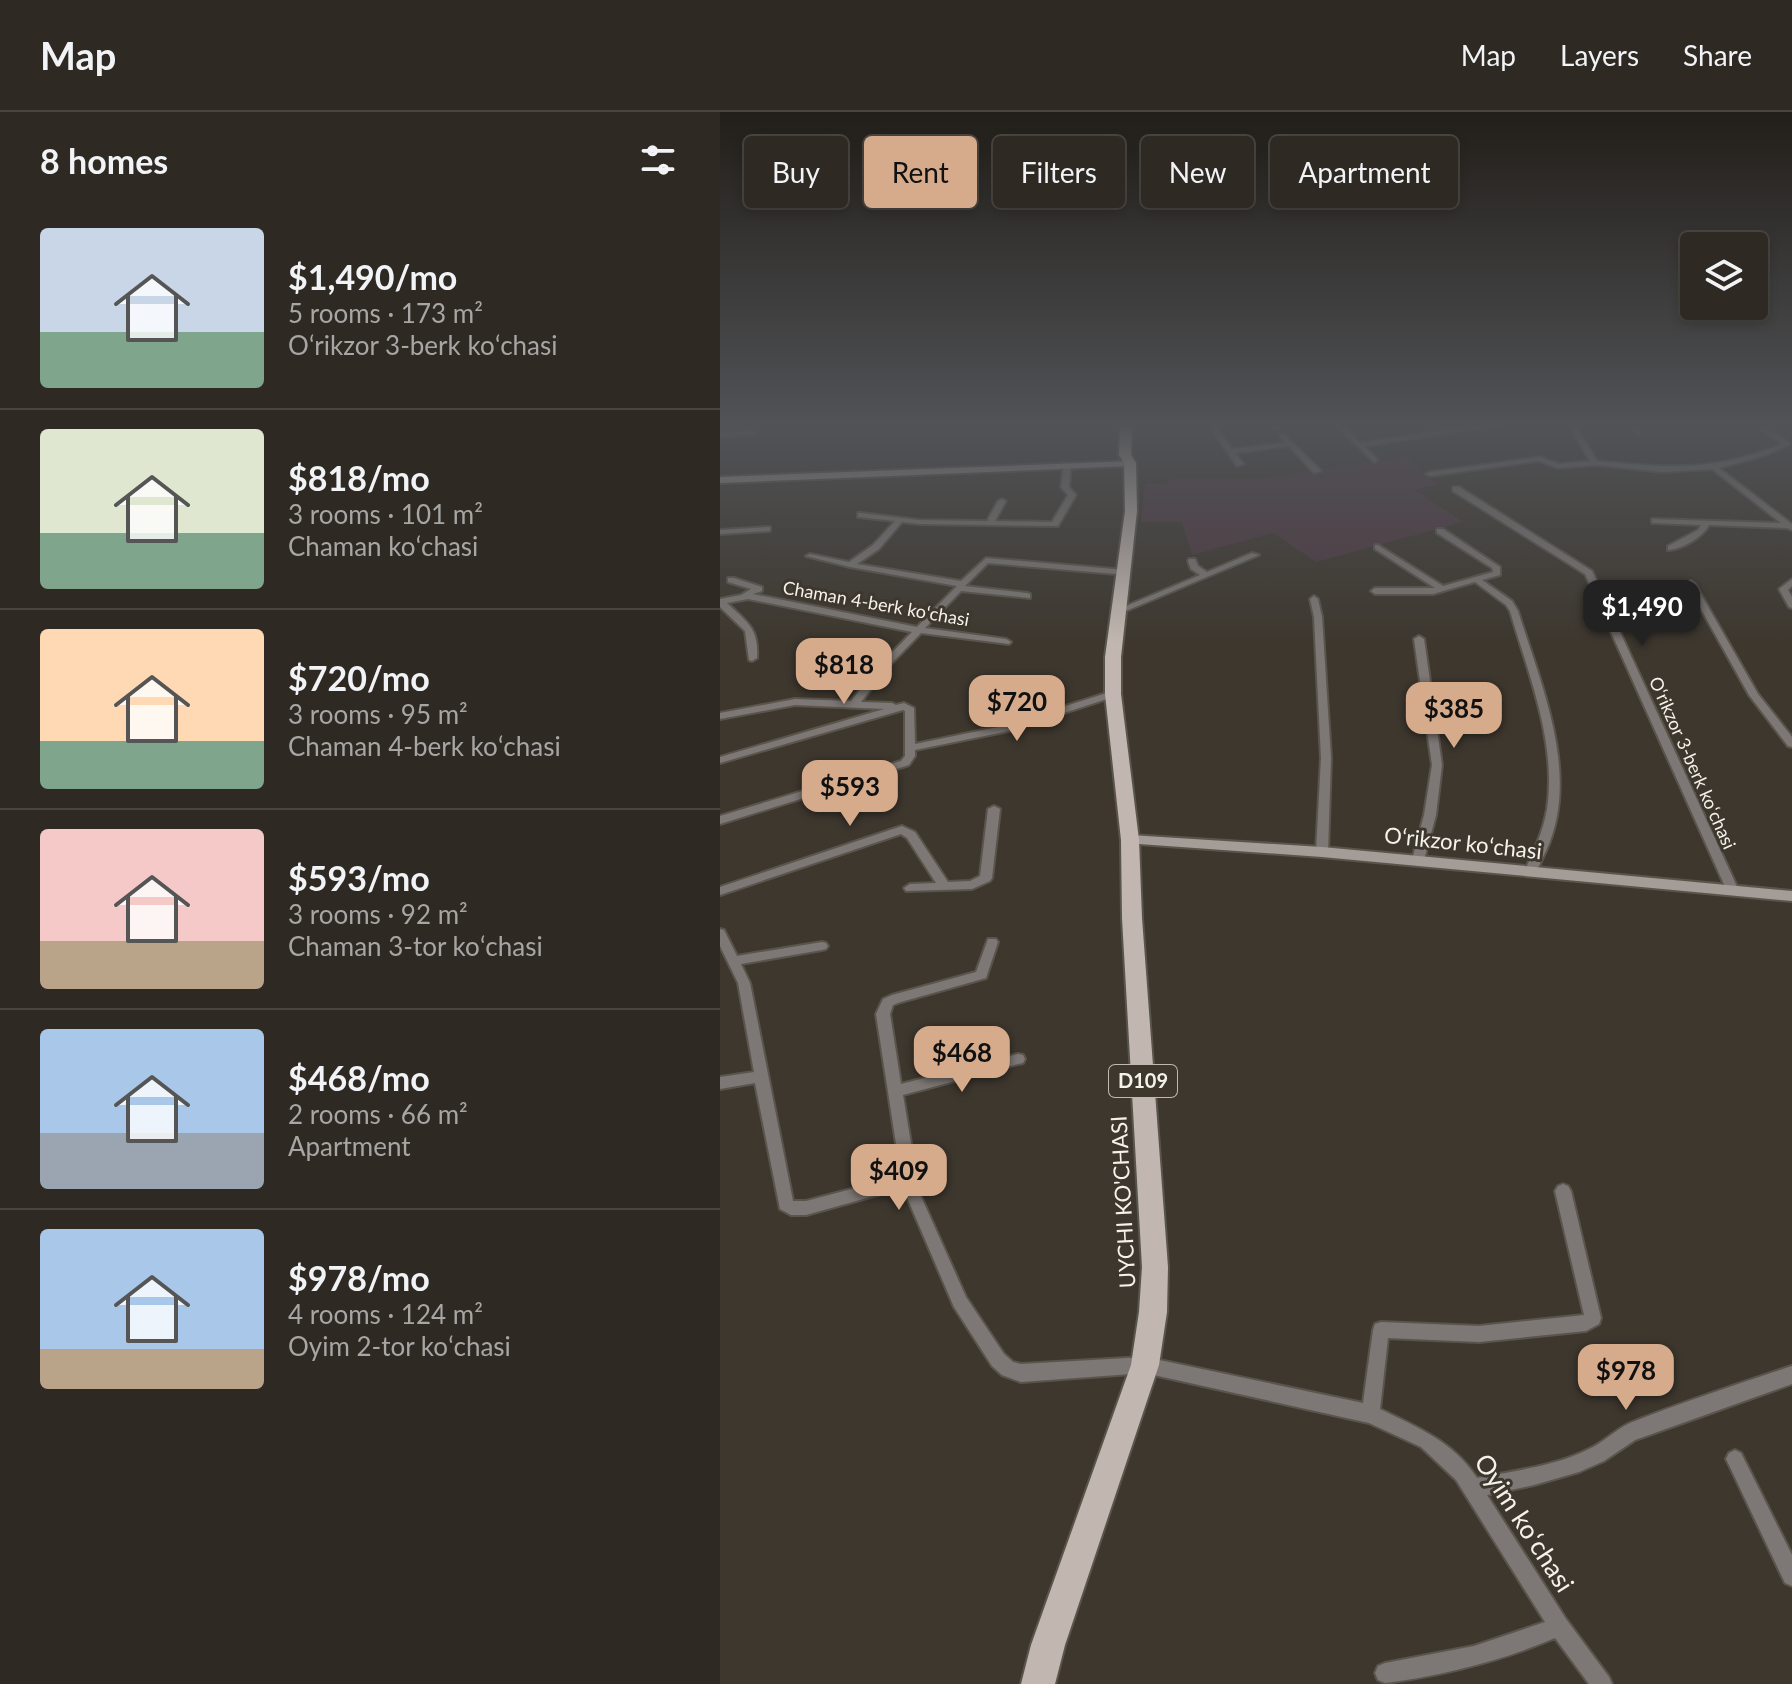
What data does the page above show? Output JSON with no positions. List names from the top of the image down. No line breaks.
{"streets":{"main road":["Oʻrikzor koʻchasi","D109","UYCHI KO'CHASI"],"street":["Chaman 4-berk koʻchasi","Oʻrikzor 3-berk koʻchasi","Oyim koʻchasi"]},"crossings":[["Oʻrikzor 3-berk koʻchasi","Oʻrikzor koʻchasi"],["Oʻrikzor koʻchasi","UYCHI KO'CHASI"],["UYCHI KO'CHASI","Oyim koʻchasi"]],"page":{"header":"Map","nav":["Map","Layers","Share"],"heading":"8 homes","chip":["Buy","Rent","Filters","New","Apartment"],"list":[{"name":"$1,490/mo","note":"5 rooms · 173 m² · Oʻrikzor 3-berk koʻchasi"},{"name":"$818/mo","note":"3 rooms · 101 m² · Chaman koʻchasi"},{"name":"$720/mo","note":"3 rooms · 95 m² · Chaman 4-berk koʻchasi"},{"name":"$593/mo","note":"3 rooms · 92 m² · Chaman 3-tor koʻchasi"},{"name":"$468/mo","note":"2 rooms · 66 m² · Apartment"},{"name":"$978/mo","note":"4 rooms · 124 m² · Oyim 2-tor koʻchasi"}],"price":["$1,490","$818","$720","$385","$593","$468","$409","$978"]}}
